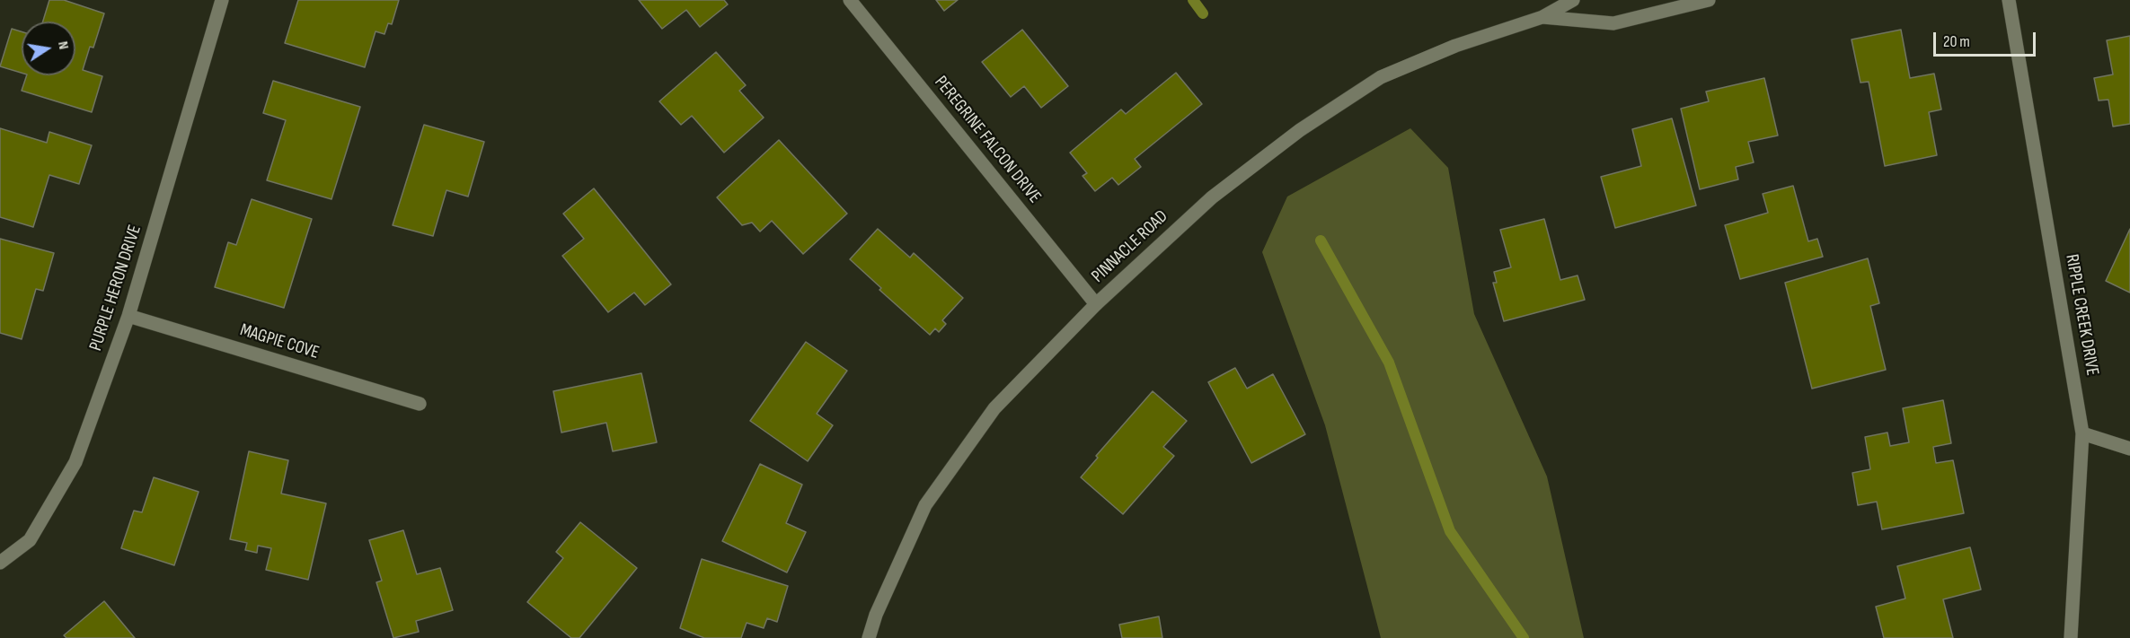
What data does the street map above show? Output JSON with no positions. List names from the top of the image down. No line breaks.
{"streets":{"street":["PEREGRINE FALCON DRIVE","PINNACLE ROAD","PURPLE HERON DRIVE","RIPPLE CREEK DRIVE","MAGPIE COVE"]},"crossings":[["PEREGRINE FALCON DRIVE","PINNACLE ROAD"],["PURPLE HERON DRIVE","MAGPIE COVE"]],"scale_bar":"20 m","north":"right"}
